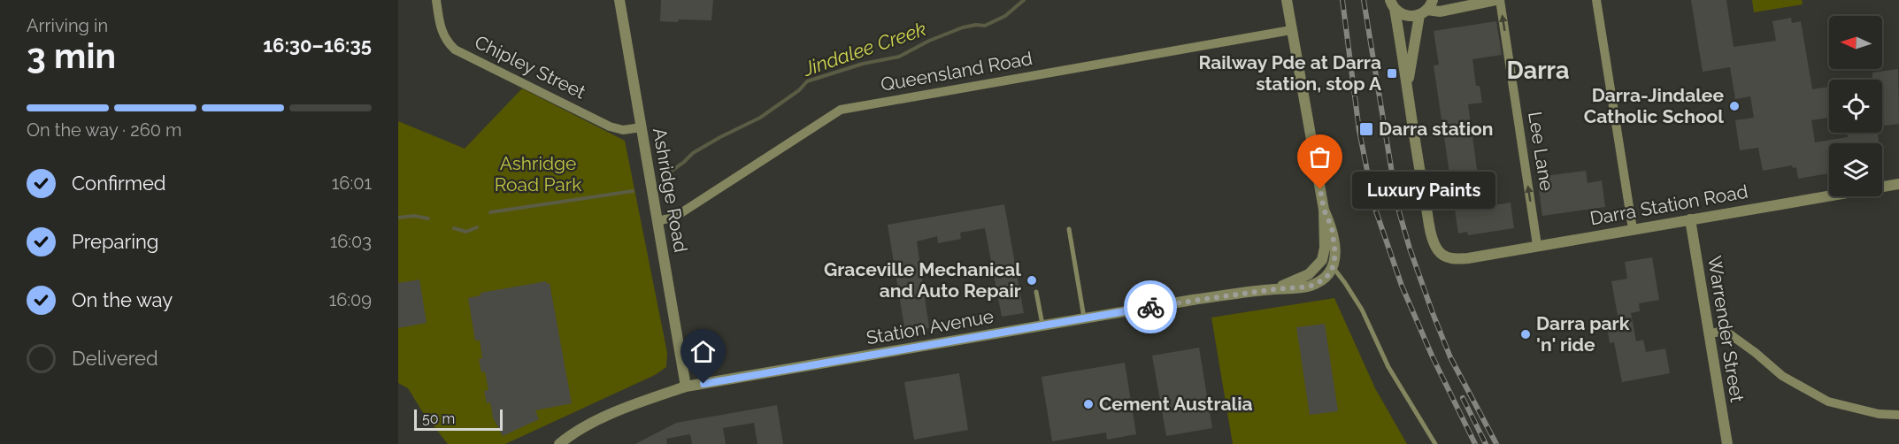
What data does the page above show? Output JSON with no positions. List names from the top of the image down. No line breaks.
{"streets":{"street":["Chipley Street","Queensland Road","Lee Lane","Ashridge Road","Darra Station Road","Station Avenue","Warrender Street"]},"crossings":[["Chipley Street","Ashridge Road"],["Queensland Road","Ashridge Road"],["Lee Lane","Darra Station Road"],["Ashridge Road","Station Avenue"],["Darra Station Road","Warrender Street"]],"one_way":["Lee Lane"],"districts":["Darra"],"water":["Jindalee Creek"],"parks":["Ashridge Road Park"],"places":{"transit":["Railway Pde at Darra station, stop A","Darra station"],"other":["Darra-Jindalee Catholic School","Luxury Paints","Graceville Mechanical and Auto Repair","Darra park 'n' ride","Cement Australia"]},"scale_bar":"50 m","north":"left","page":{"heading":["3 min","Arriving in","16:30–16:35"],"bar":"On the way · 260 m","list":[["Confirmed","16:01"],["Preparing","16:03"],["On the way","16:09"],"Delivered"],"bubble":"Luxury Paints","scale":"50 m"}}
